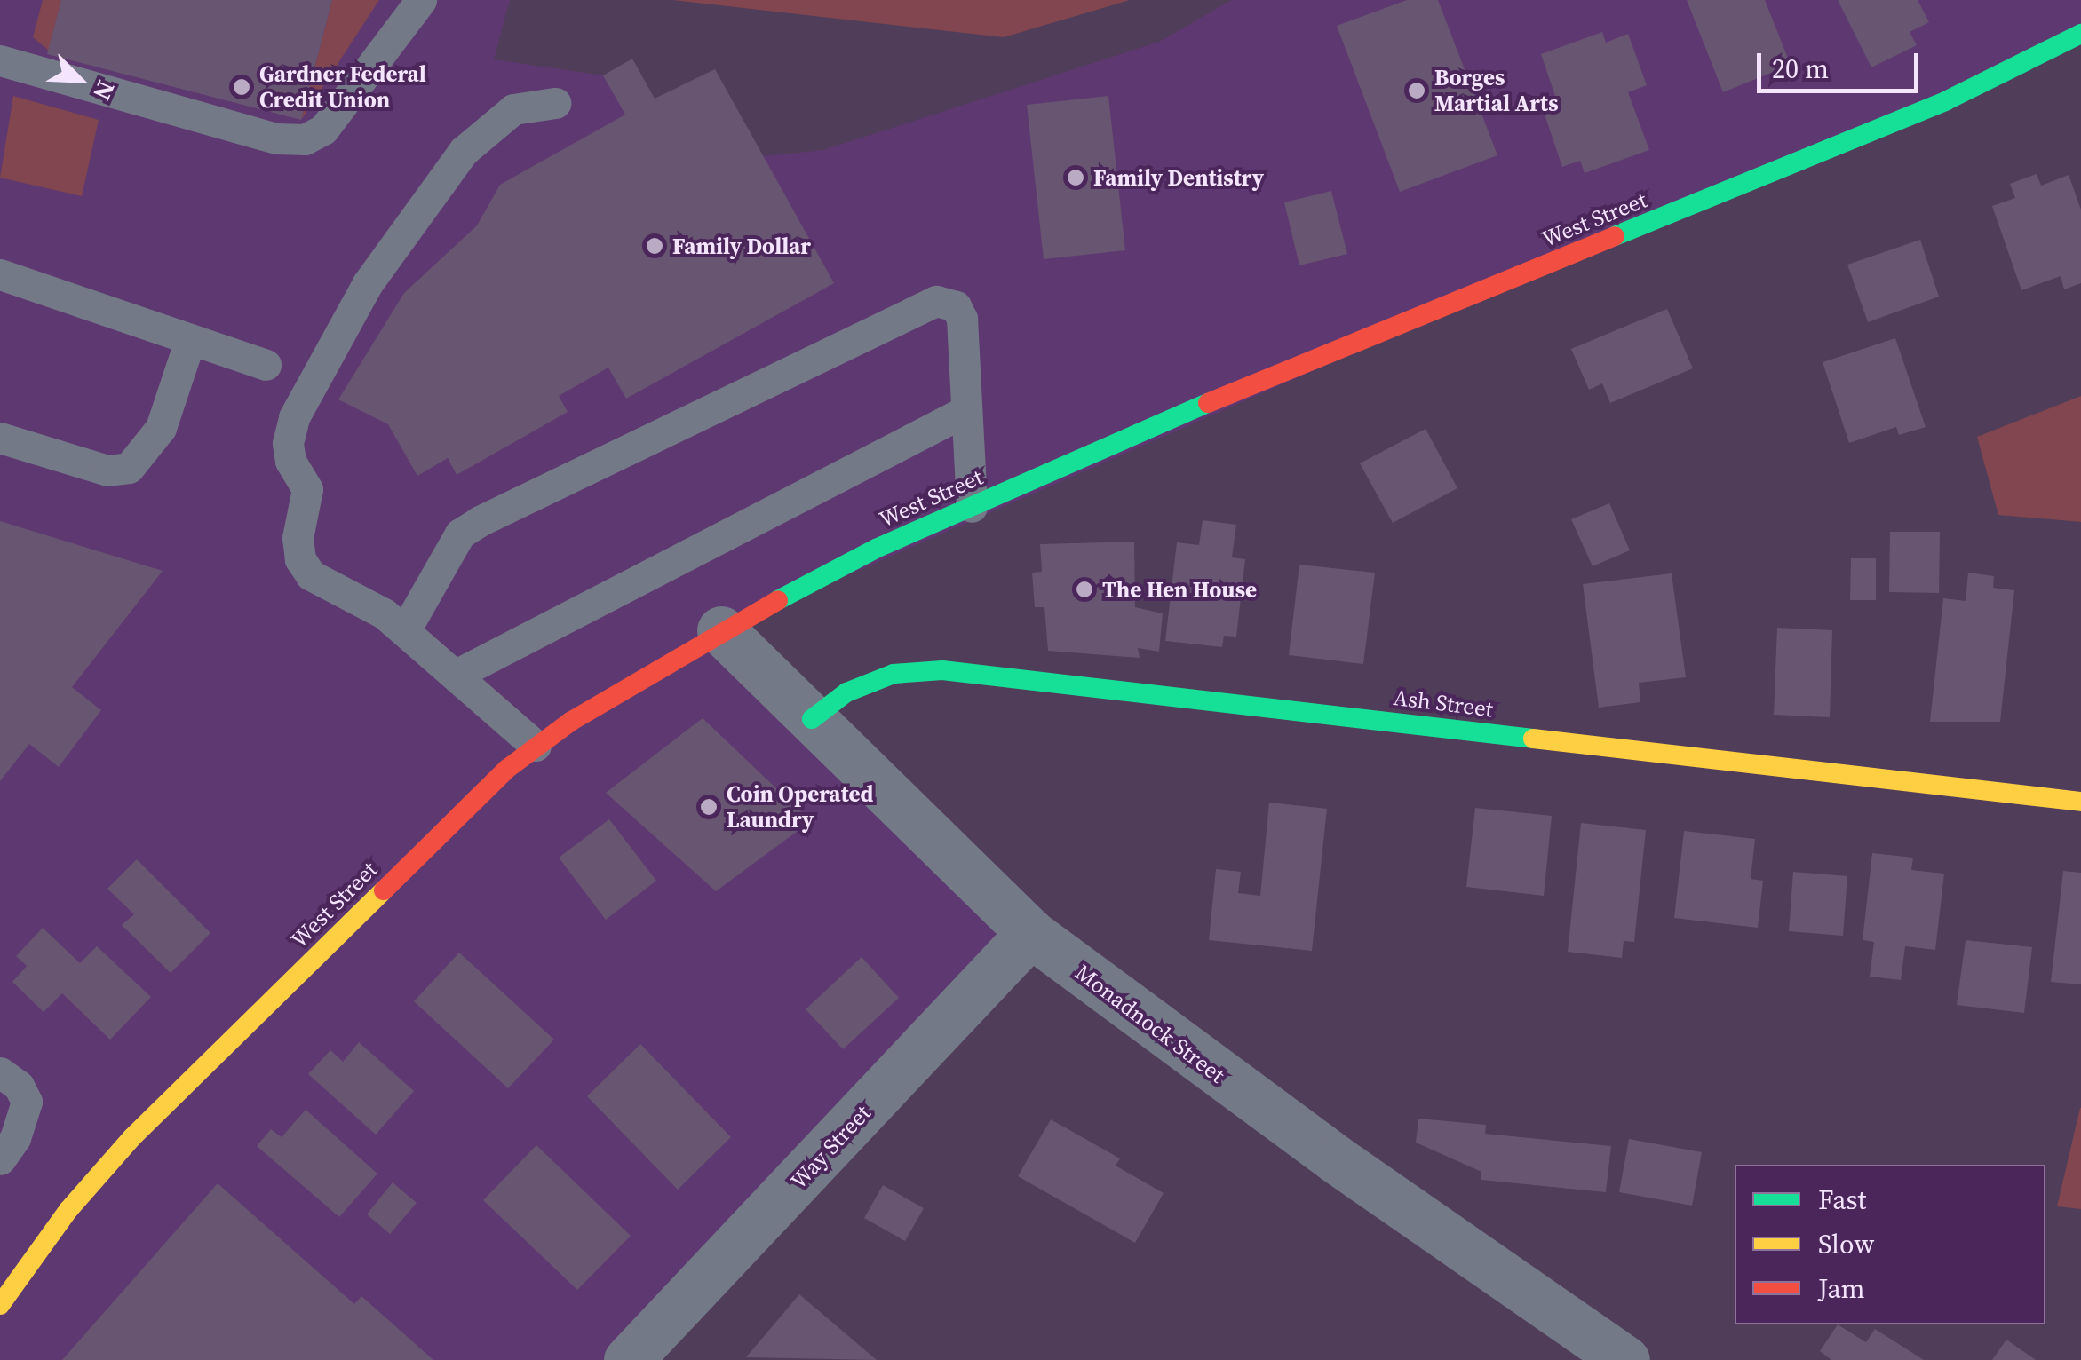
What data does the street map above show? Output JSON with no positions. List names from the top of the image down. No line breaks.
{"streets":{"main road":["West Street","Ash Street"],"street":["Monadnock Street","Way Street"]},"crossings":[["West Street","Monadnock Street"],["Ash Street","Monadnock Street"],["Monadnock Street","Way Street"]],"places":["Gardner Federal Credit Union","Borges Martial Arts","Family Dentistry","Family Dollar","The Hen House","Coin Operated Laundry"],"legend":["Fast","Slow","Jam"],"scale_bar":"20 m","north":"bottom right"}
